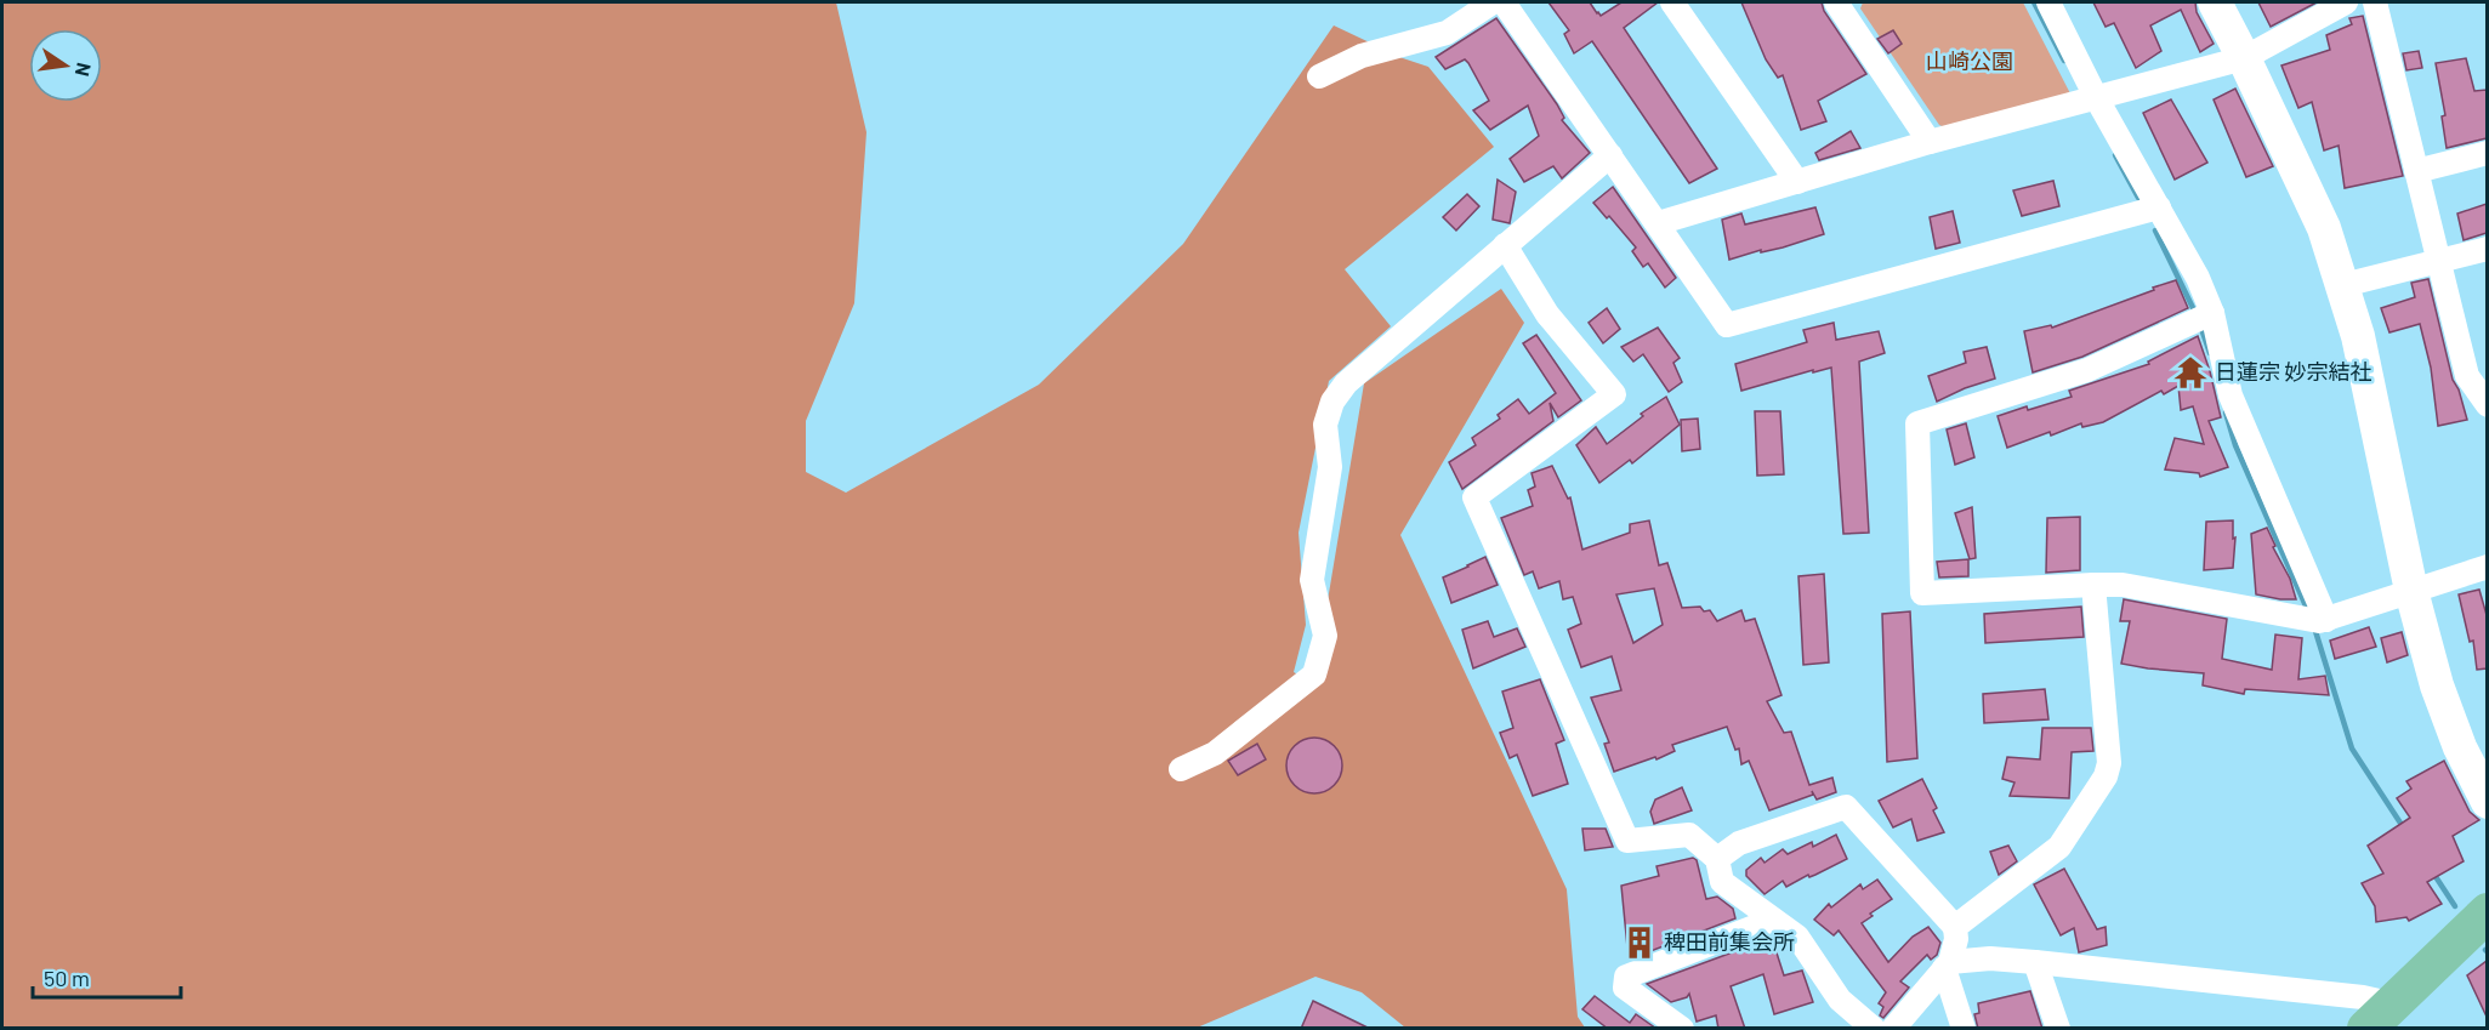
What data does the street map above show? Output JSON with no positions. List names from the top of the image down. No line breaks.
{"parks":["山崎公園"],"places":{"temple":["日蓮宗 妙宗結社"],"building":["稗田前集会所"]},"scale_bar":"50 m","north":"right"}
